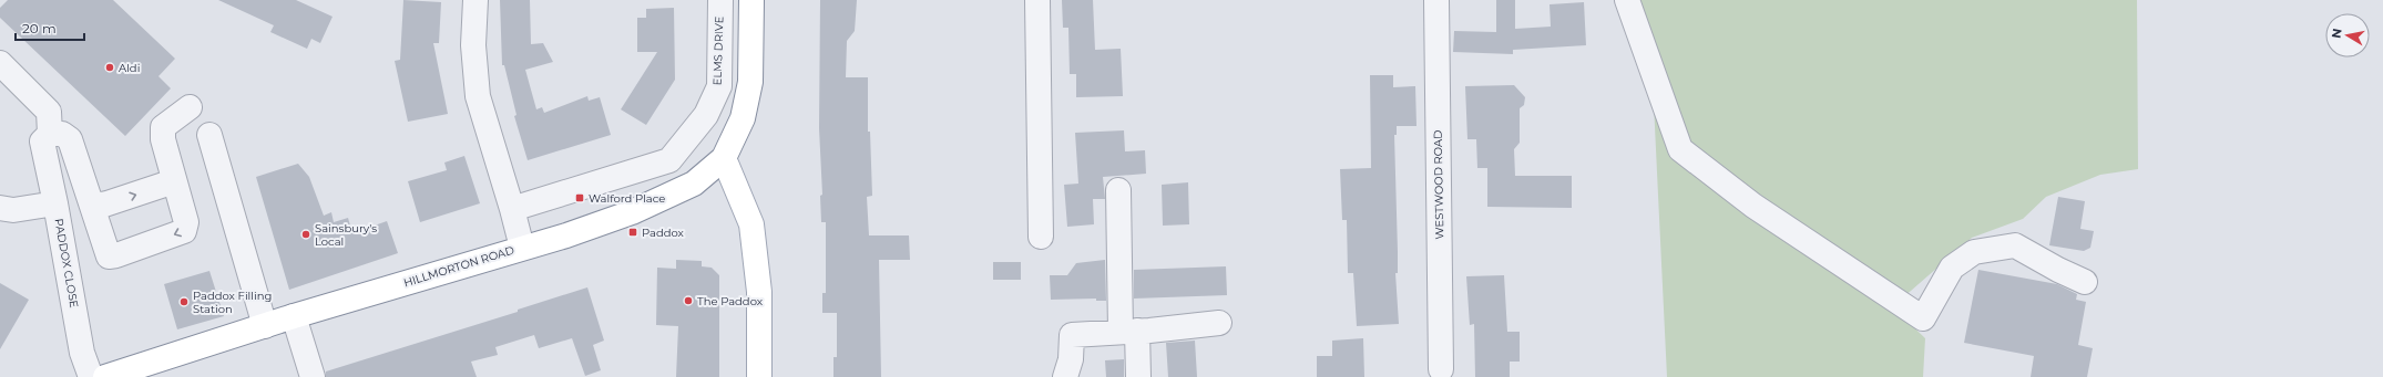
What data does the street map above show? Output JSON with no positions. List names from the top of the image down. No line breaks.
{"streets":{"main road":["HILLMORTON ROAD"],"street":["ELMS DRIVE","WESTWOOD ROAD","PADDOX CLOSE"]},"places":{"other":["Aldi","Sainsbury's Local","The Paddox","Paddox Filling Station"],"transit":["Walford Place","Paddox"]},"scale_bar":"20 m","north":"left"}
